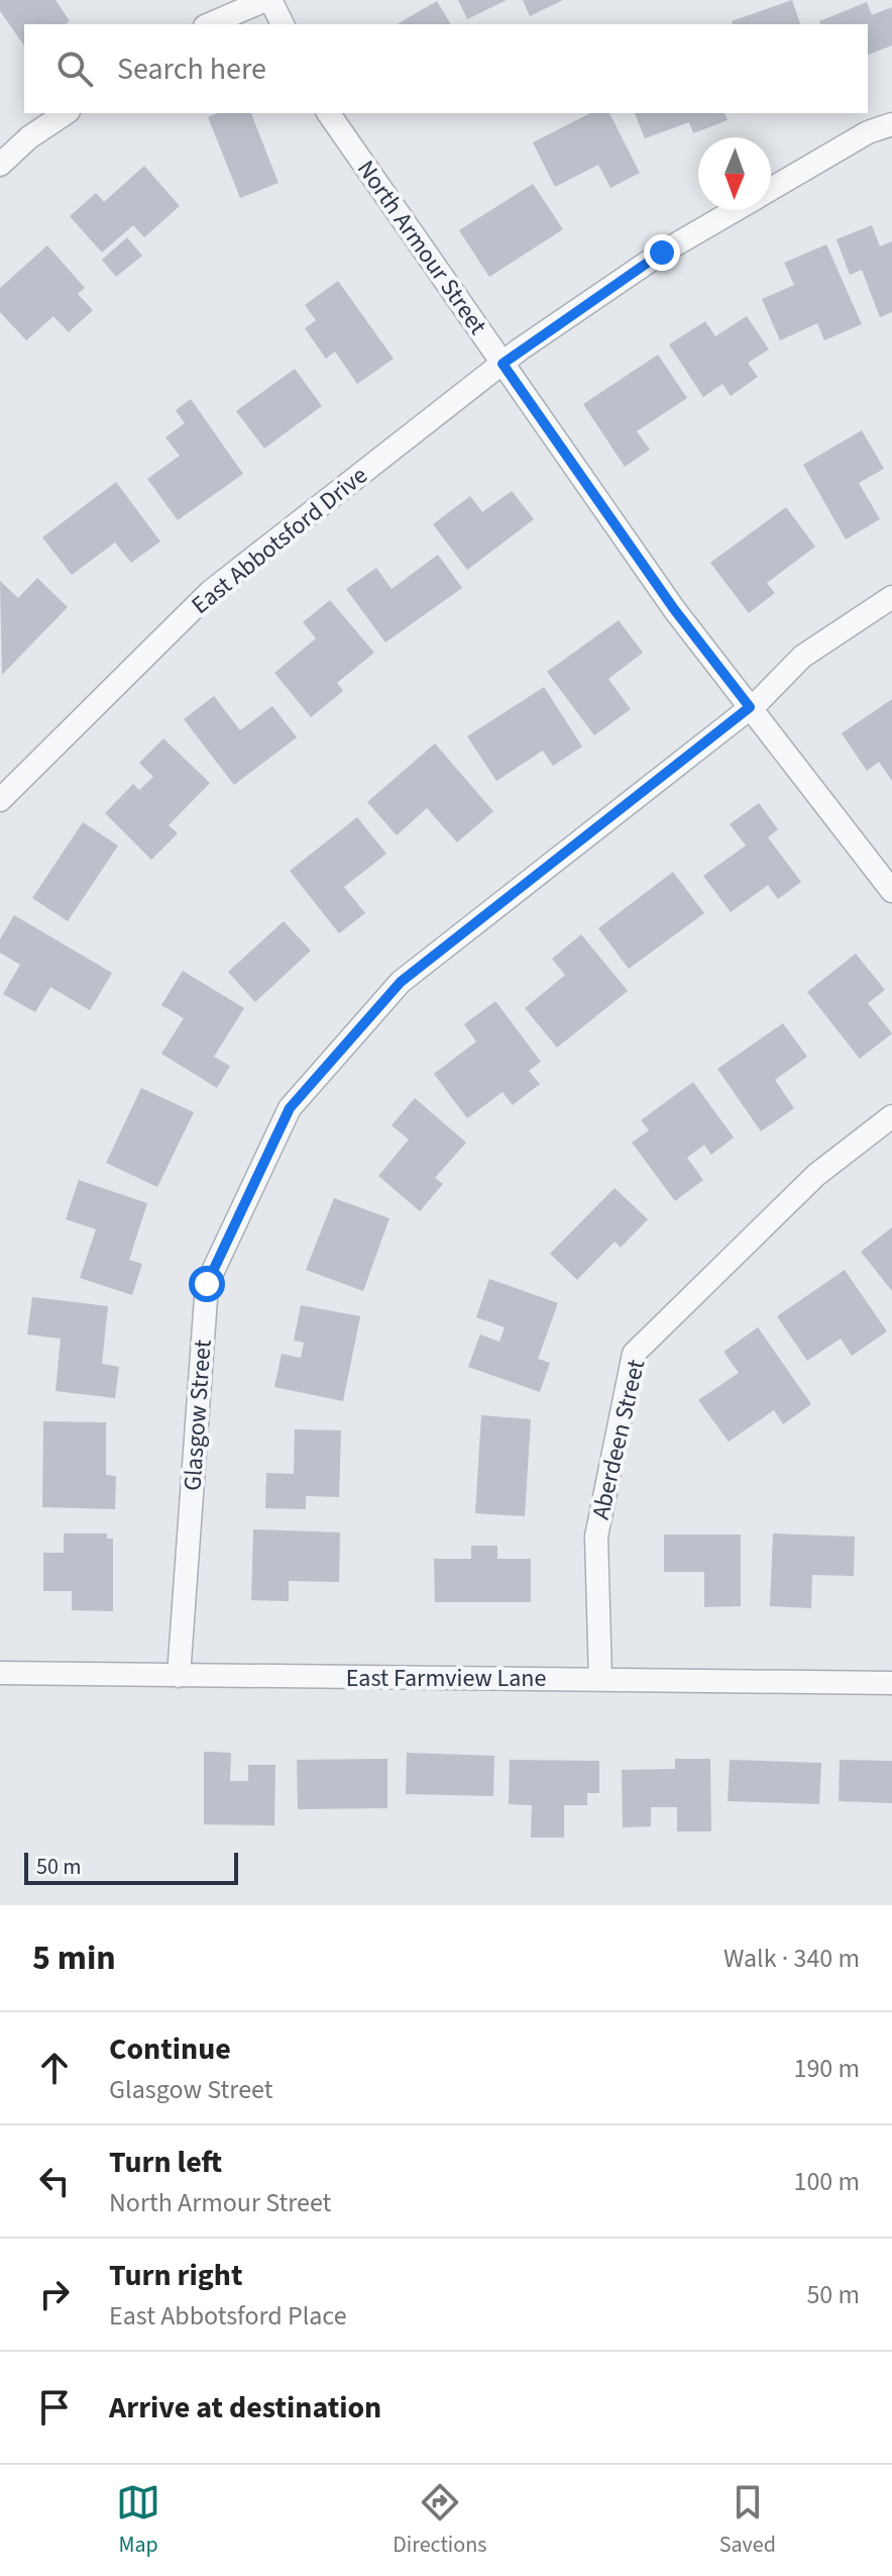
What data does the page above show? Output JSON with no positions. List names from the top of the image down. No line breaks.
{"streets":{"street":["North Armour Street","East Abbotsford Drive","Glasgow Street","Aberdeen Street","East Farmview Lane"]},"crossings":[["North Armour Street","East Abbotsford Drive"],["North Armour Street","Glasgow Street"],["Glasgow Street","East Farmview Lane"],["Aberdeen Street","East Farmview Lane"]],"scale_bar":"50 m","north":"bottom","page":{"search":"Search here","scale":"50 m","heading":["5 min","Walk · 340 m"],"list":[["Continue","Glasgow Street","190 m"],["Turn left","North Armour Street","100 m"],["Turn right","East Abbotsford Place","50 m"],"Arrive at destination"],"nav":["Map","Directions","Saved"]}}
